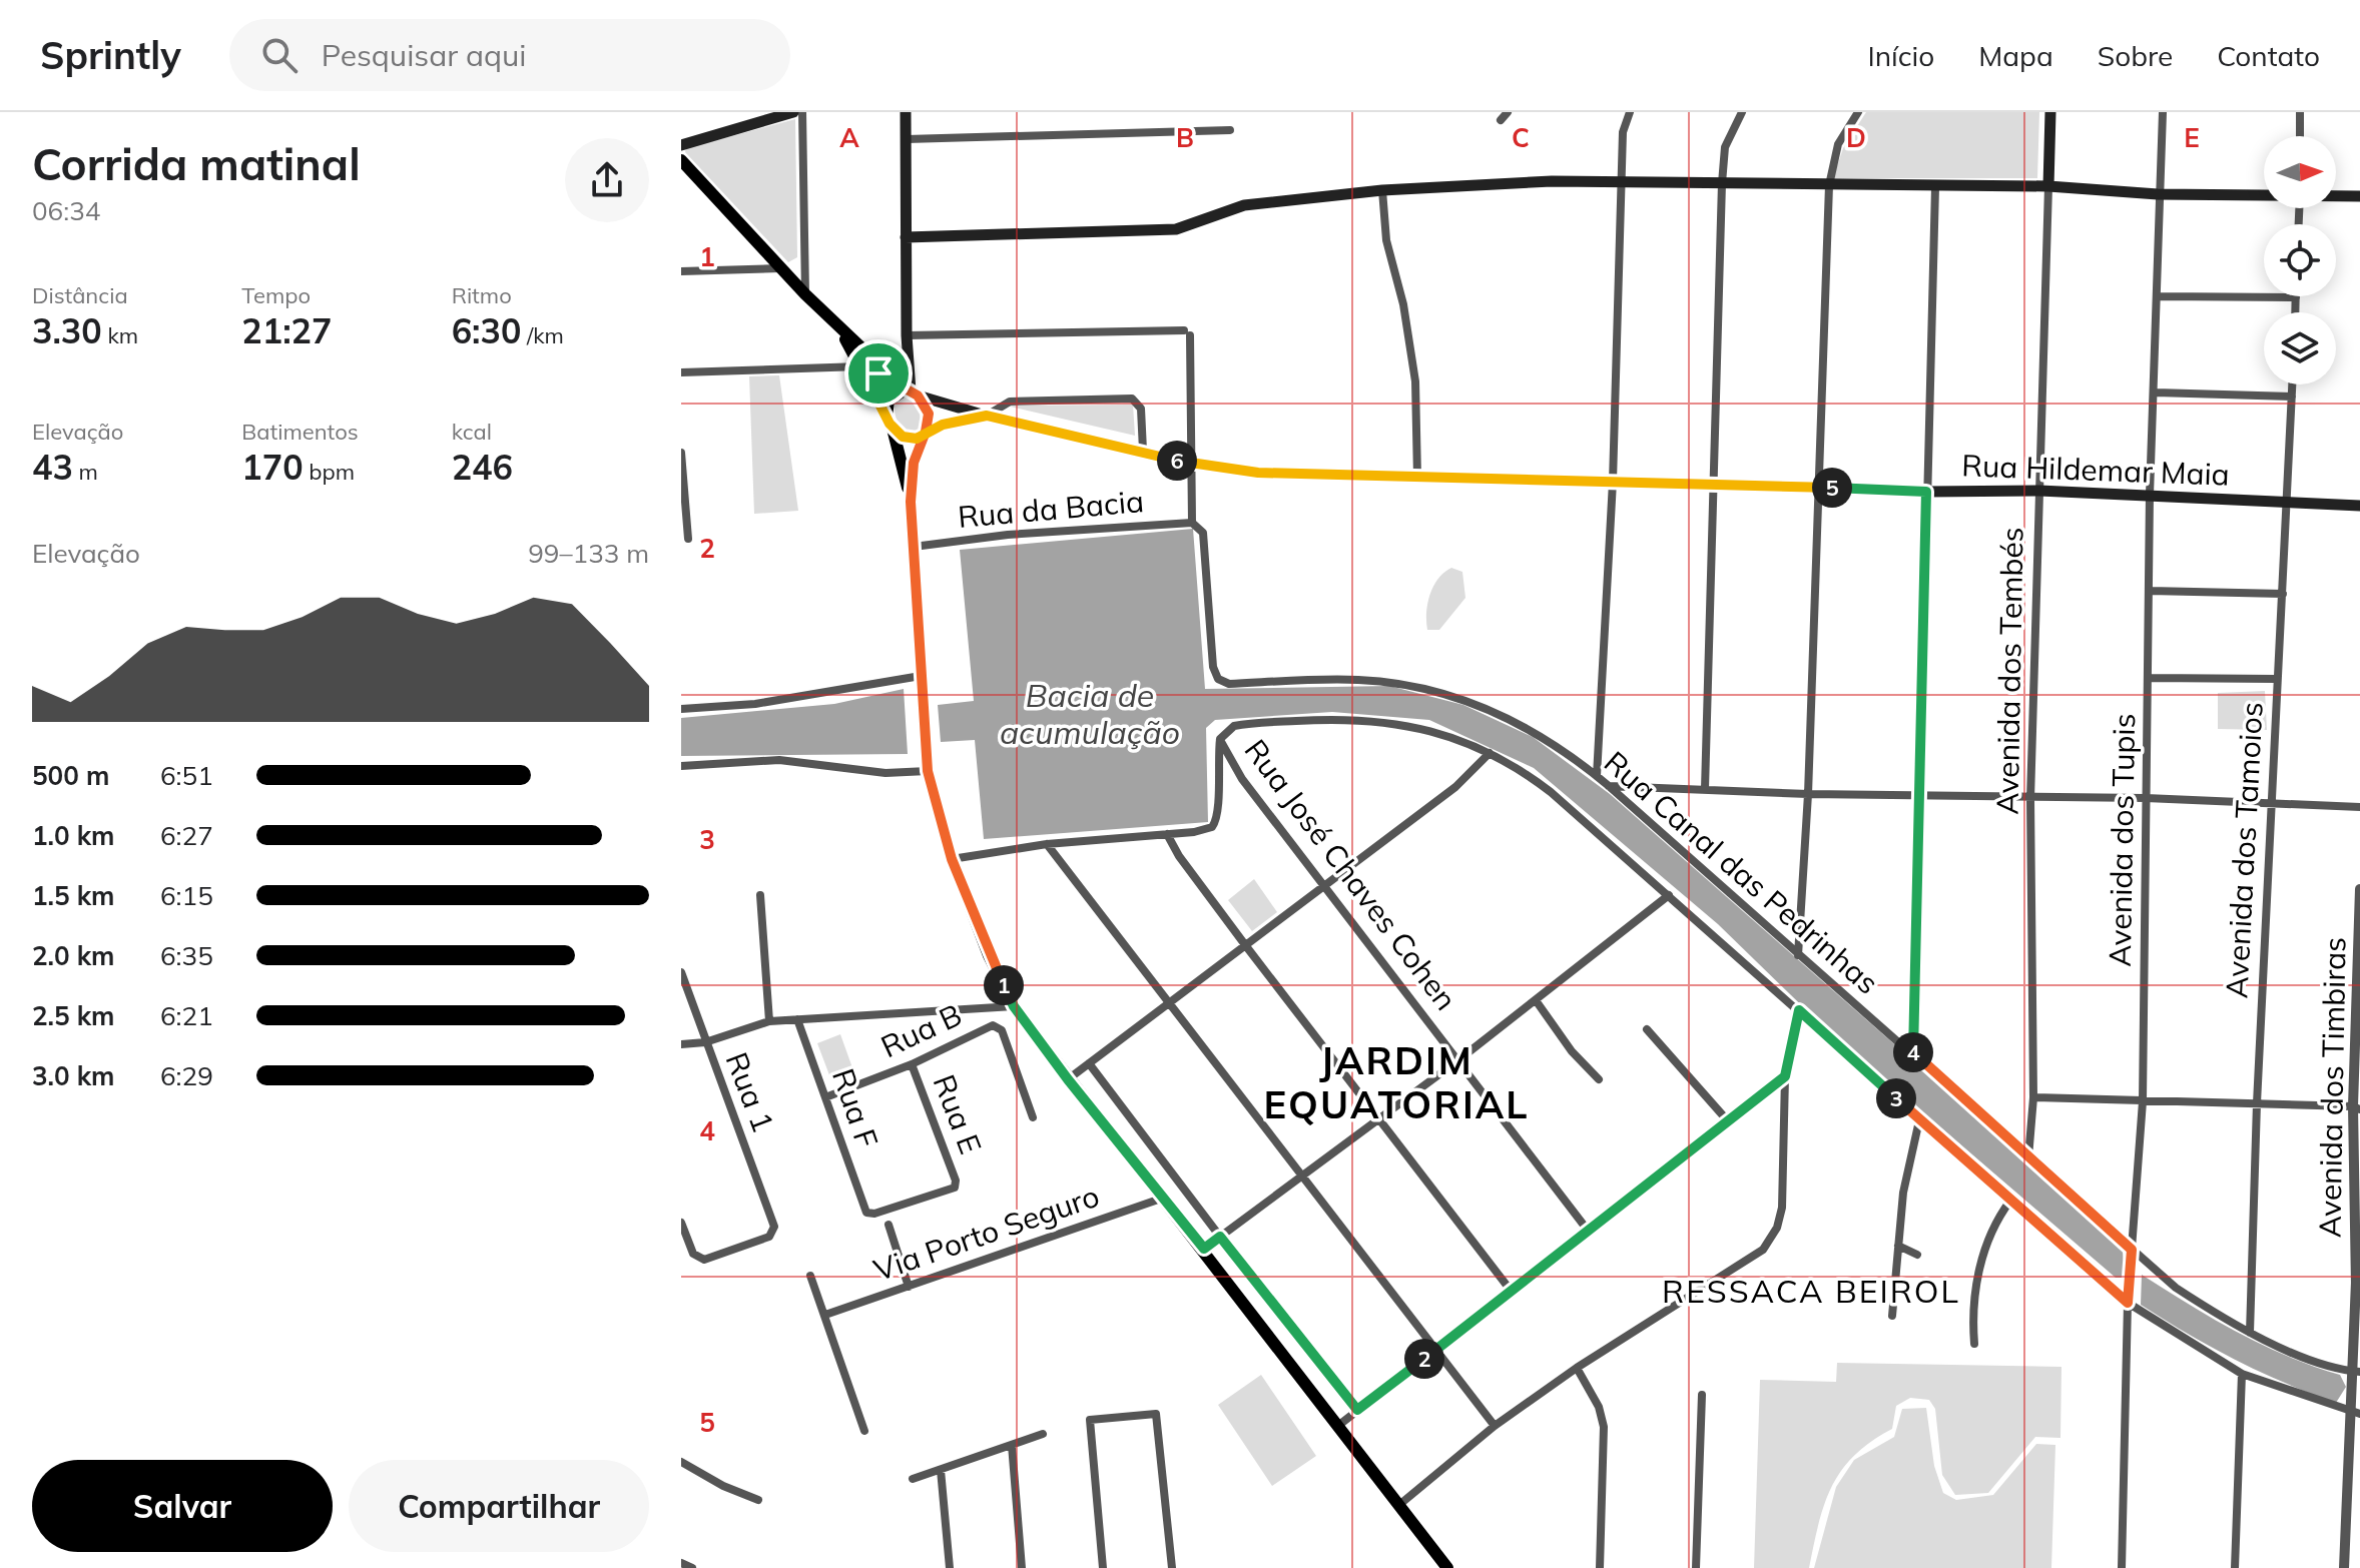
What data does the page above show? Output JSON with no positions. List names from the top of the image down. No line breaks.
{"streets":{"main road":["Rua Hildemar Maia"],"street":["Rua da Bacia","Avenida dos Tembés","Avenida dos Tupis","Avenida dos Tamoios","Rua Canal das Pedrinhas","Rua José Chaves Cohen","Rua B","Avenida dos Timbiras","Rua 1","Rua F","Rua E","Via Porto Seguro"]},"crossings":[["Rua Hildemar Maia","Avenida dos Tembés"],["Rua Hildemar Maia","Avenida dos Tupis"],["Rua Hildemar Maia","Avenida dos Tamoios"],["Rua da Bacia","Rua Canal das Pedrinhas"],["Avenida dos Tembés","Rua Canal das Pedrinhas"],["Avenida dos Tupis","Rua Canal das Pedrinhas"],["Avenida dos Tamoios","Rua Canal das Pedrinhas"],["Rua Canal das Pedrinhas","Avenida dos Timbiras"],["Rua B","Rua F"],["Rua B","Rua E"],["Rua F","Rua E"]],"districts":["JARDIM EQUATORIAL","RESSACA BEIROL"],"water":["Bacia de acumulação"],"north":"right","page":{"header":"Sprintly","search":"Pesquisar aqui","nav":["Início","Mapa","Sobre","Contato"],"heading":["Corrida matinal","06:34"],"stats":[["Distância","3.30 km"],["Tempo","21:27"],["Ritmo","6:30 /km"],["Elevação","43 m"],["Batimentos","170 bpm"],["kcal","246"]],"pins":["6","5","1","4","3","2"],"chart":["Elevação","99–133 m"],"list":[{"name":"500 m","note":"6:51"},{"name":"1.0 km","note":"6:27"},{"name":"1.5 km","note":"6:15"},{"name":"2.0 km","note":"6:35"},{"name":"2.5 km","note":"6:21"},{"name":"3.0 km","note":"6:29"}],"buttons":["Salvar","Compartilhar"]},"grid":{"columns":["A","B","C","D","E"],"rows":["1","2","3","4","5"]}}
